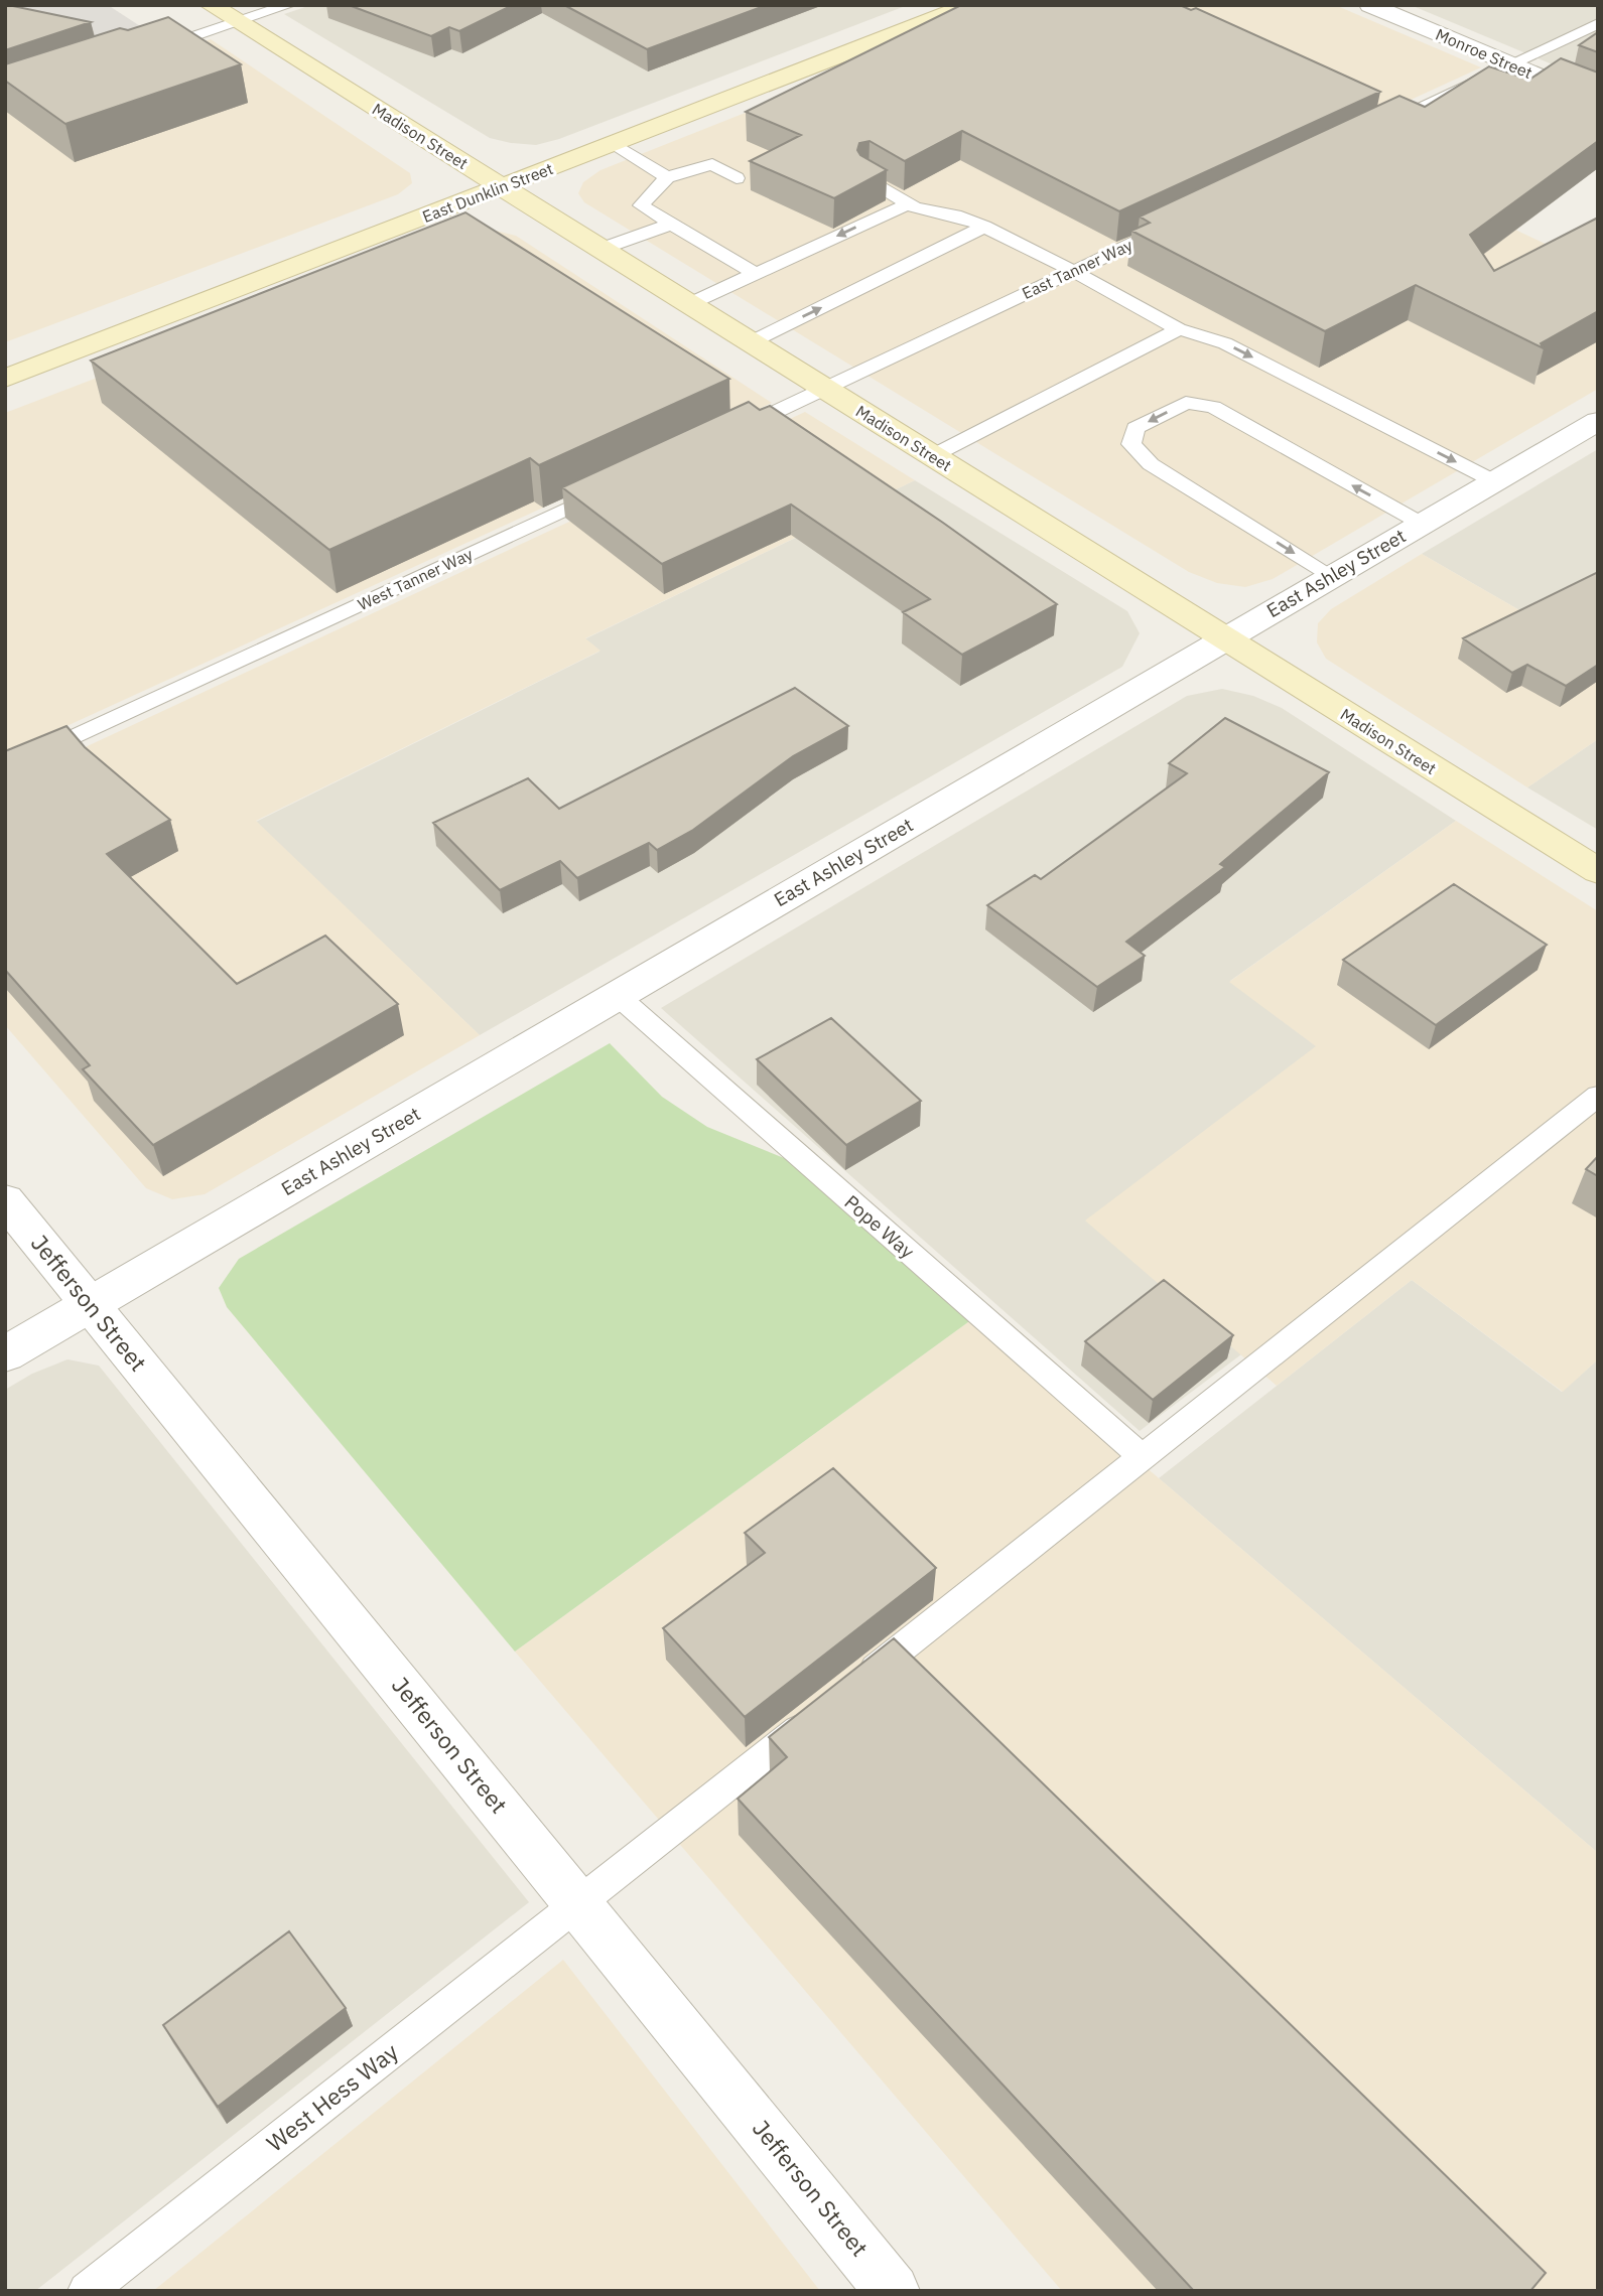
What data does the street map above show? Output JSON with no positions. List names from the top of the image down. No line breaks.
{"streets":{"main road":["Madison Street","East Dunklin Street"],"street":["Monroe Street","East Ashley Street","Jefferson Street"],"lane":["East Tanner Way","West Tanner Way","Pope Way","West Hess Way"]},"crossings":[["Madison Street","East Dunklin Street"],["Madison Street","East Tanner Way"],["Madison Street","East Ashley Street"],["East Ashley Street","Pope Way"],["East Ashley Street","Jefferson Street"],["Jefferson Street","West Hess Way"]]}
